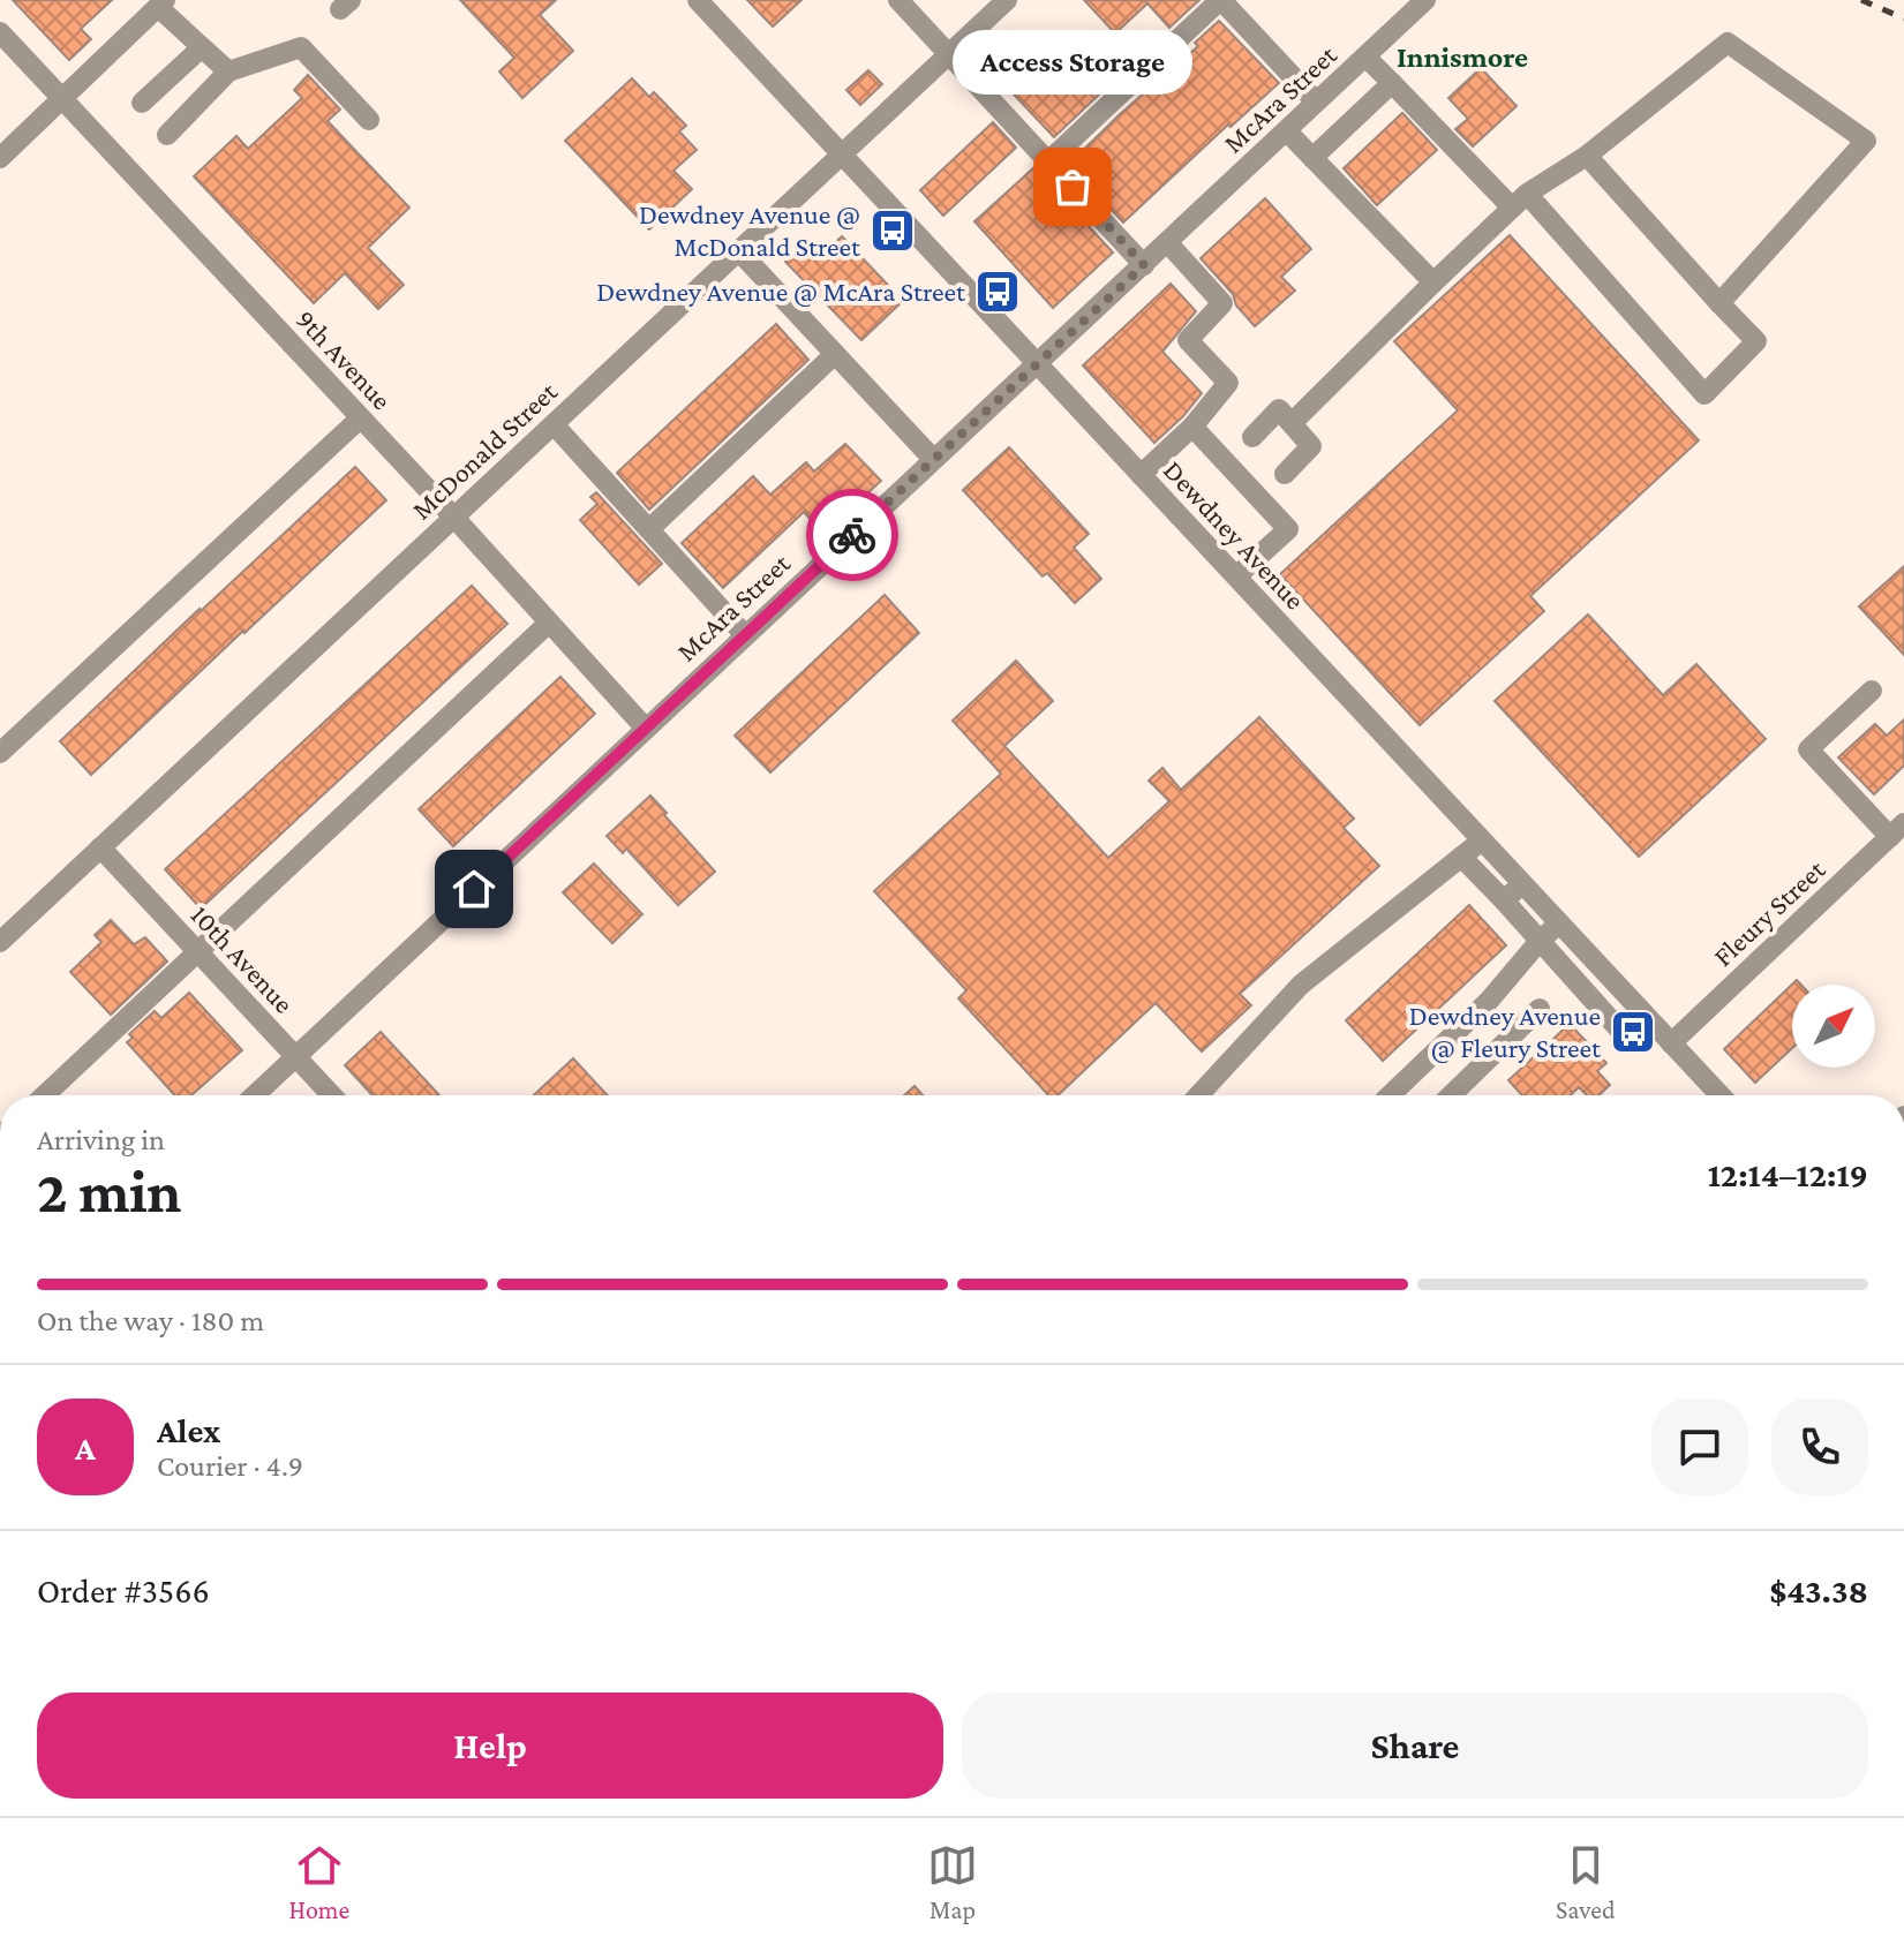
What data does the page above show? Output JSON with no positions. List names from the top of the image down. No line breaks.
{"streets":{"street":["McAra Street","9th Avenue","McDonald Street","Dewdney Avenue","Fleury Street","10th Avenue"]},"crossings":[["McAra Street","9th Avenue"],["McAra Street","Dewdney Avenue"],["McAra Street","10th Avenue"],["9th Avenue","McDonald Street"],["McDonald Street","Dewdney Avenue"],["McDonald Street","10th Avenue"],["Dewdney Avenue","Fleury Street"]],"districts":["Innismore"],"places":{"other":["Access Storage"],"bus stop":["Dewdney Avenue @ McDonald Street","Dewdney Avenue @ McAra Street","Dewdney Avenue @ Fleury Street"]},"north":"top right","page":{"bubble":"Access Storage","heading":["2 min","Arriving in","12:14–12:19"],"panel":["Alex","Courier · 4.9","Order #3566","$43.38"],"bar":"On the way · 180 m","round":"A","buttons":["Help","Share"],"tabs":["Home","Map","Saved"]}}
